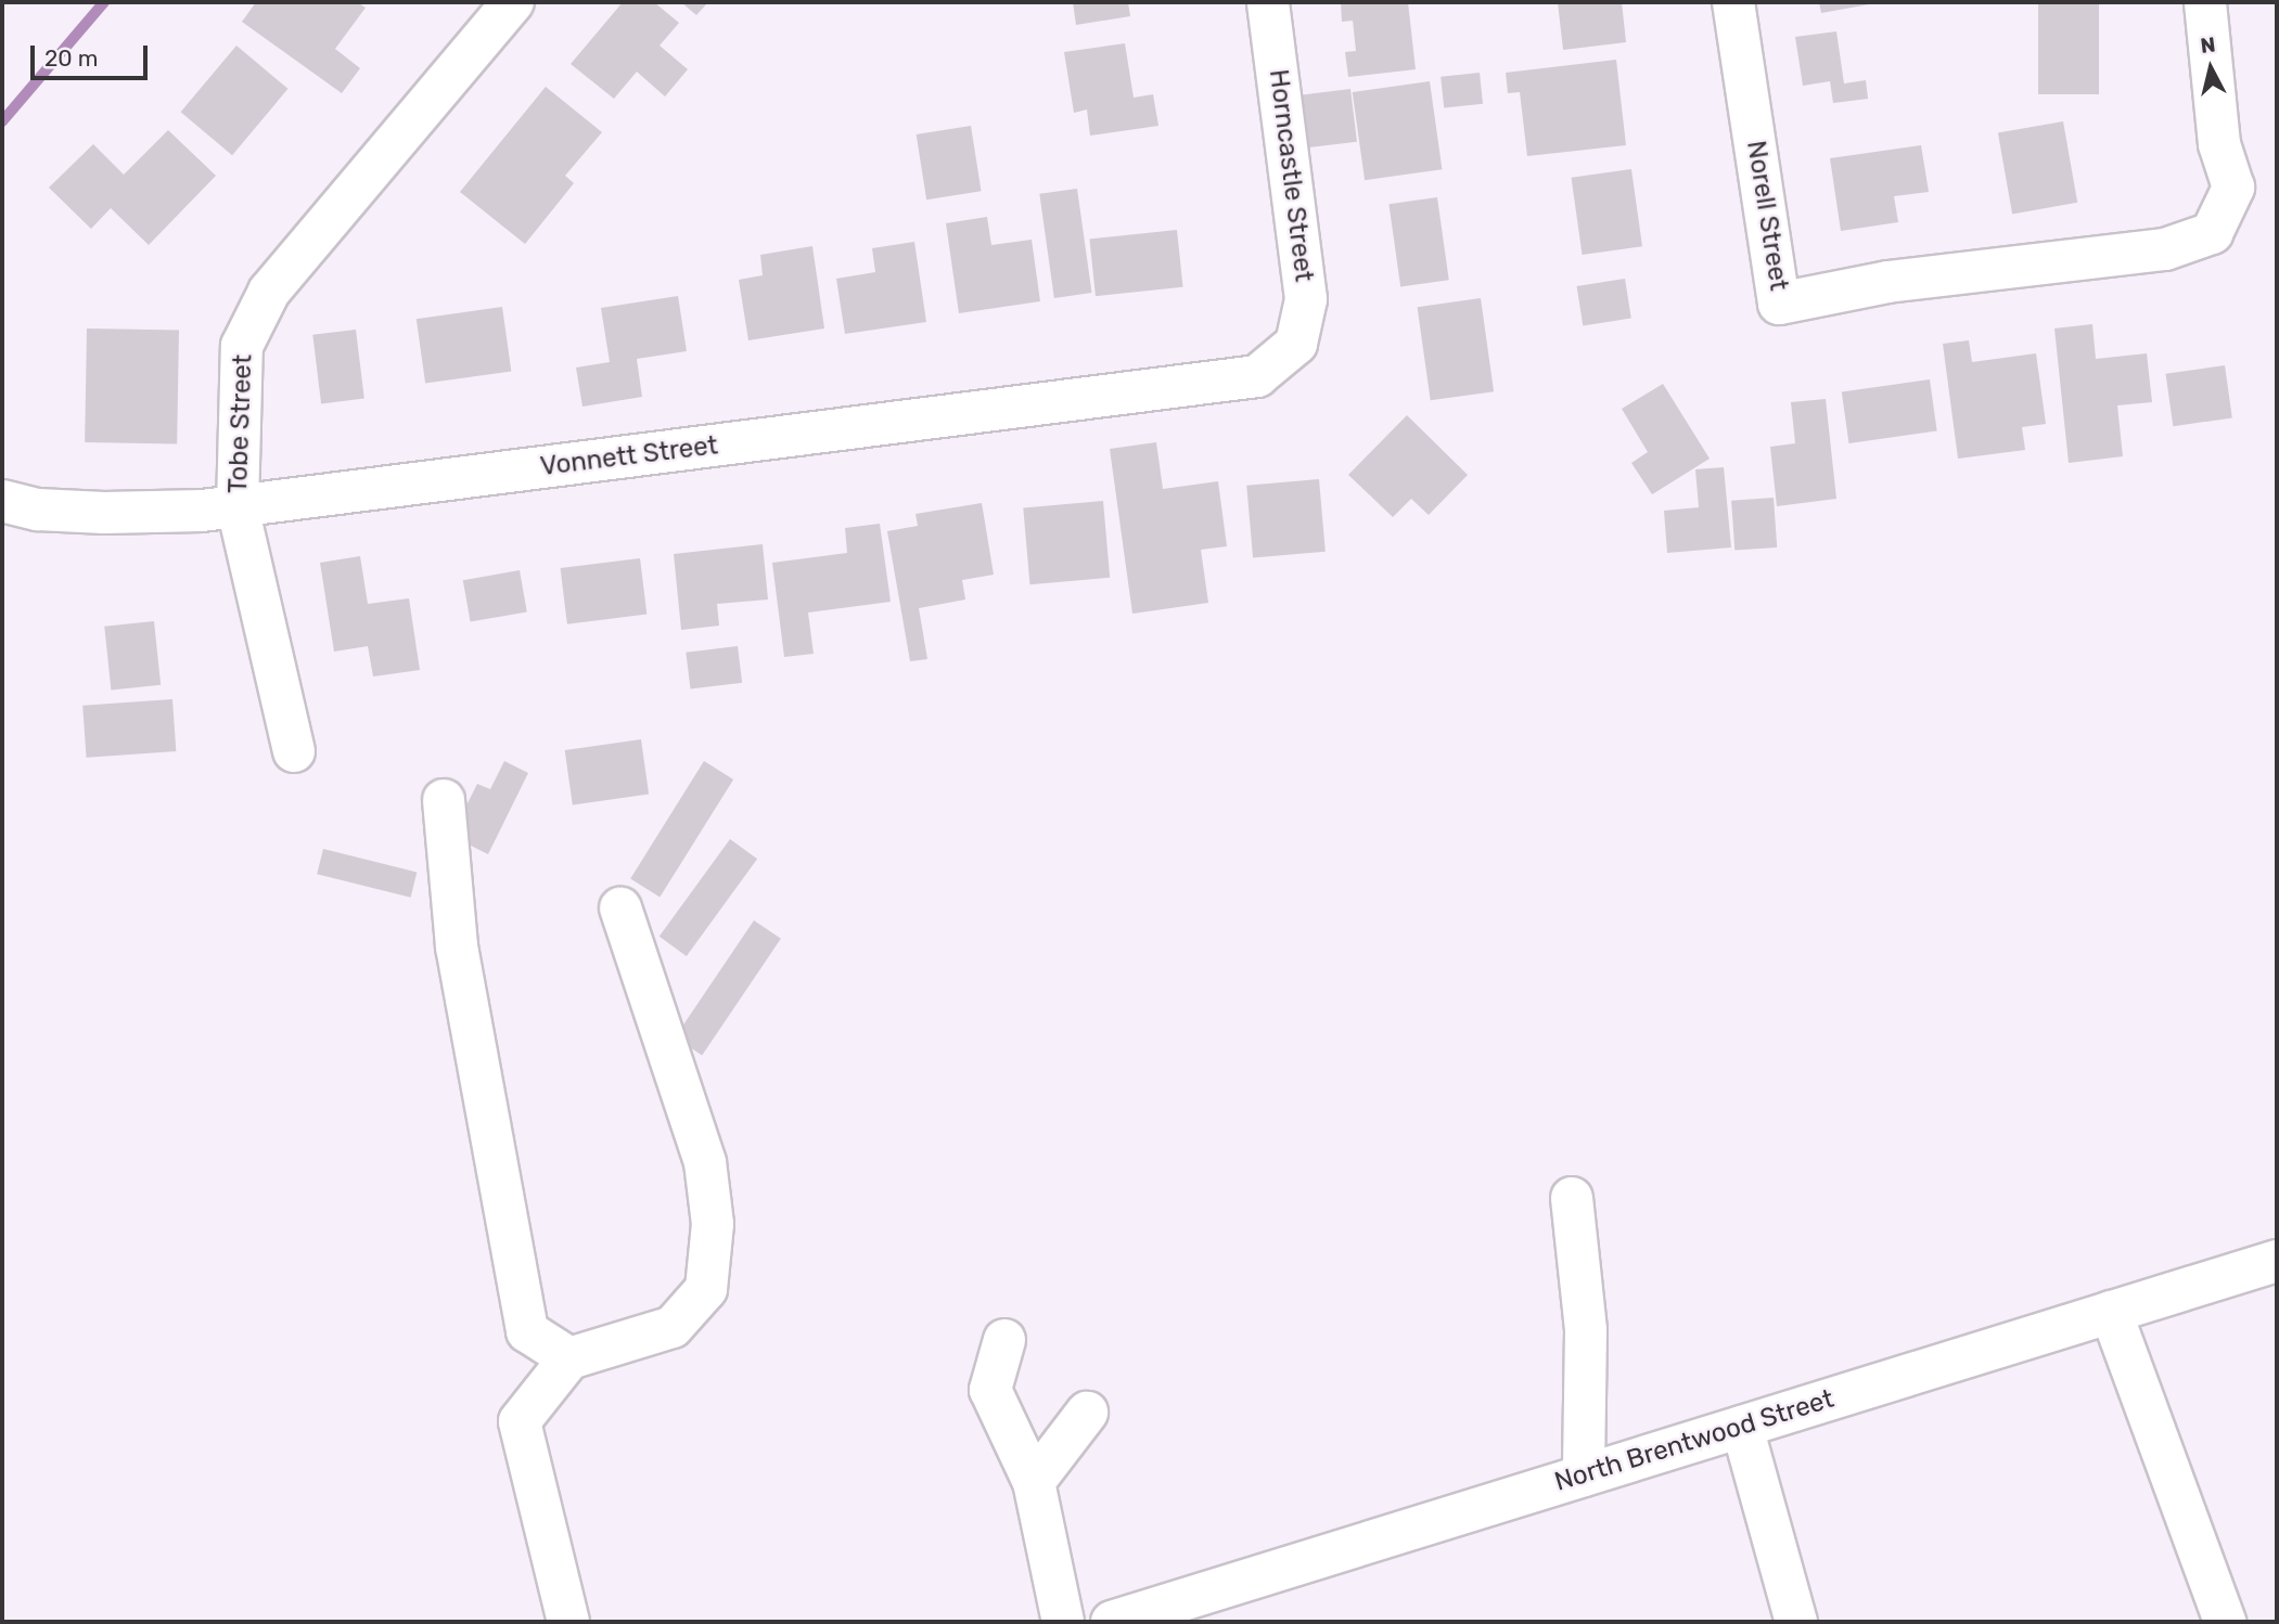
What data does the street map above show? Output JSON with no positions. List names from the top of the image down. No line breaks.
{"streets":{"street":["Horncastle Street","Norell Street","Tobe Street","Vonnett Street","North Brentwood Street"]},"crossings":[["Horncastle Street","Vonnett Street"],["Tobe Street","Vonnett Street"]],"scale_bar":"20 m","north":"top"}
